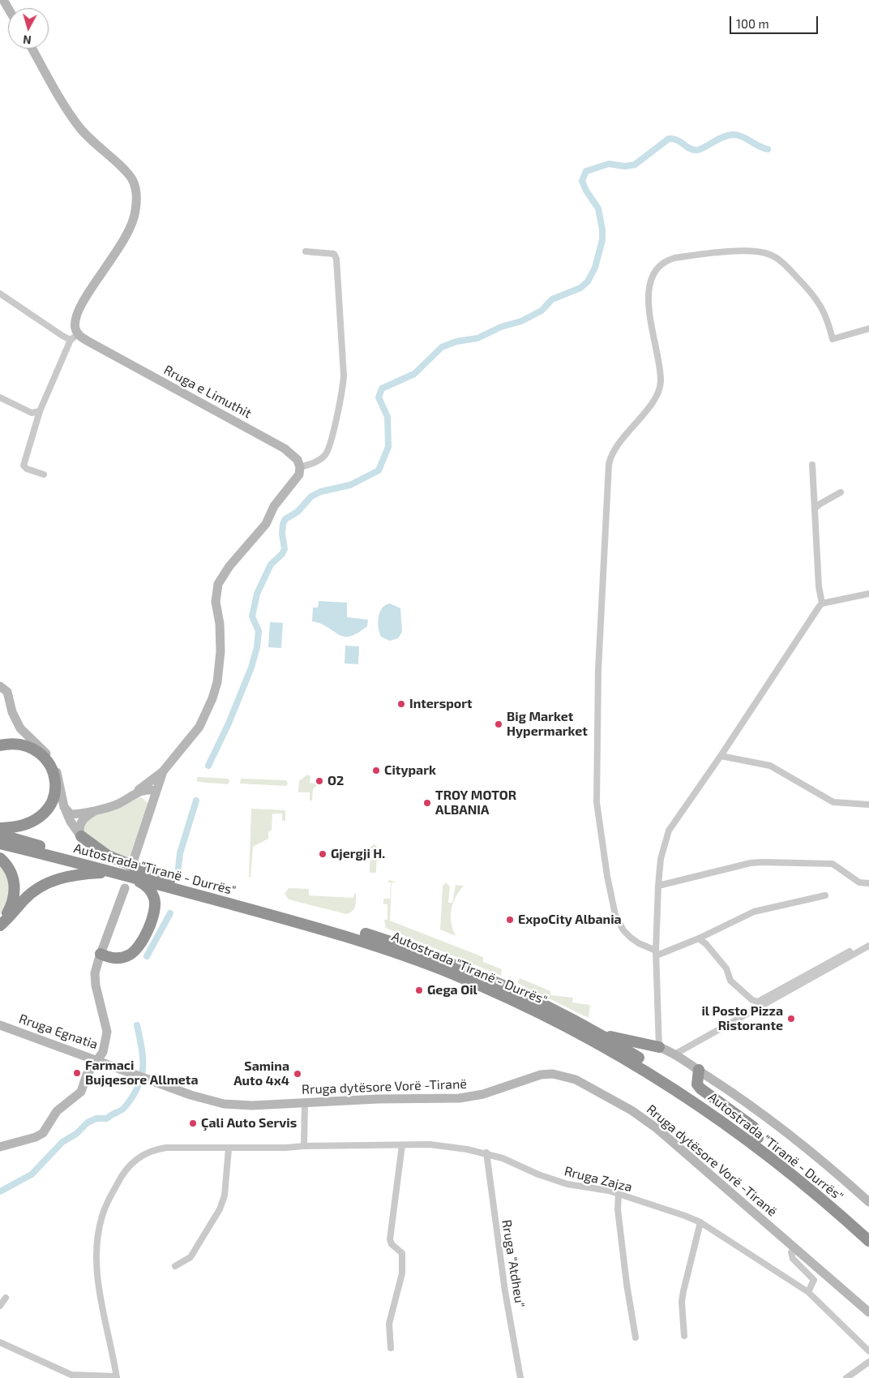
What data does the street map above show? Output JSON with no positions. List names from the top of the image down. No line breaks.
{"streets":{"highway":["Autostrada \"Tiranë - Durrës\""],"main road":["Rruga e Limuthit","Rruga Egnatia","Rruga dytësore Vorë -Tiranë"],"street":["Rruga Zajza","Rruga \"Atdheu\""]},"crossings":[["Rruga Egnatia","Rruga dytësore Vorë -Tiranë"],["Rruga Zajza","Rruga \"Atdheu\""]],"places":["Intersport","Big Market Hypermarket","Citypark","O2","TROY MOTOR ALBANIA","Gjergji H.","ExpoCity Albania","Gega Oil","il Posto Pizza Ristorante","Farmaci Bujqesore Allmeta","Samina Auto 4x4","Çali Auto Servis"],"scale_bar":"100 m","north":"bottom"}
